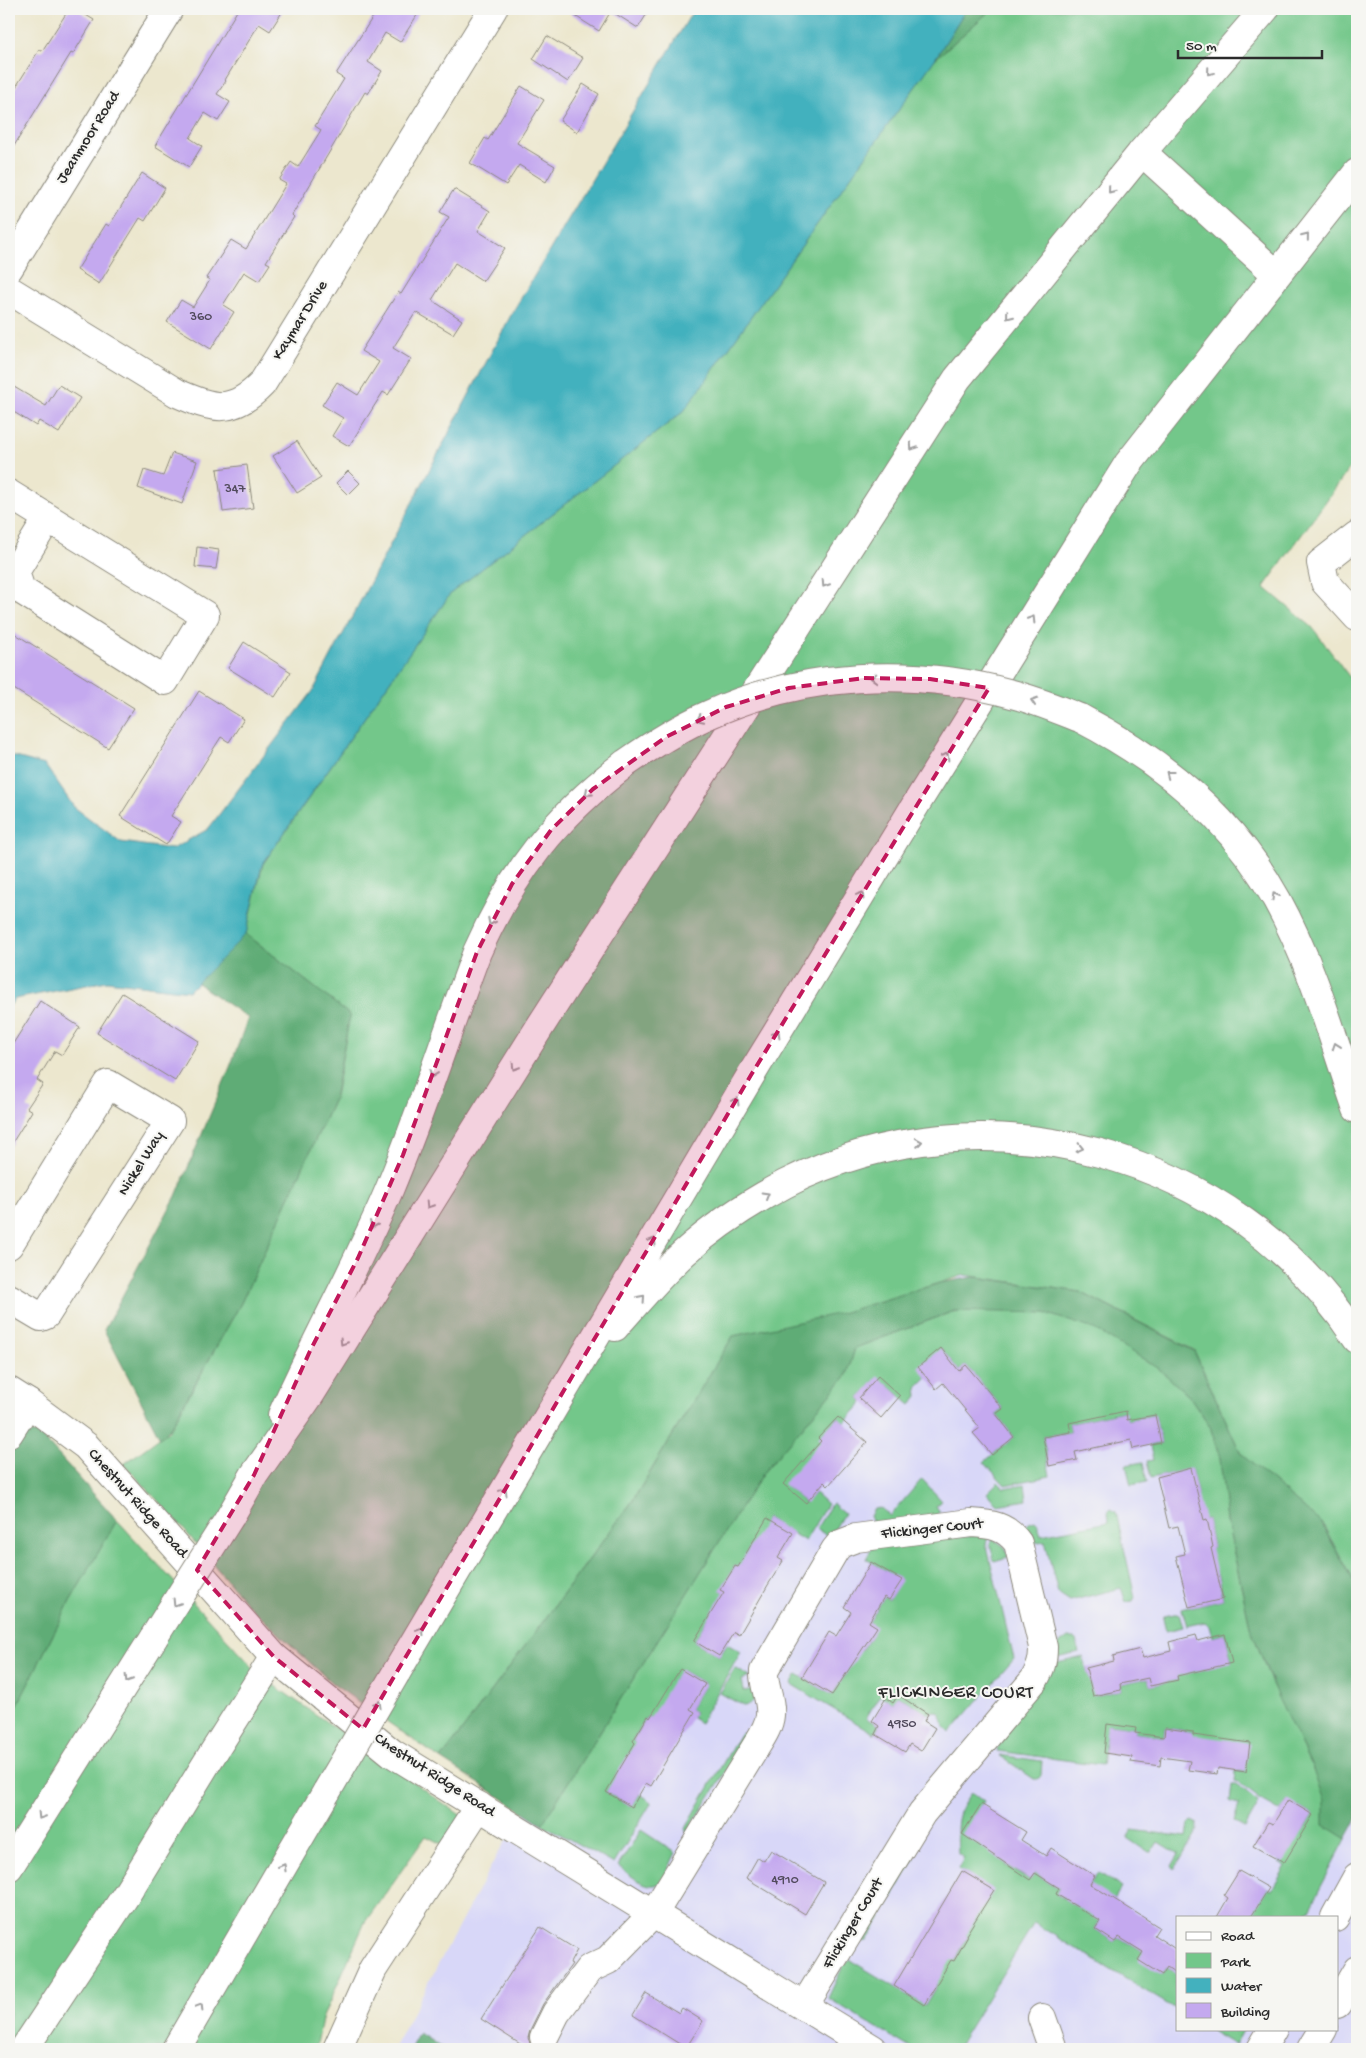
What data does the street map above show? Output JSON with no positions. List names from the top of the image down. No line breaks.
{"streets":{"main road":["Jeanmoor Road","Kaymar Drive","Nickel Way","Chestnut Ridge Road","Flickinger Court"]},"crossings":[["Chestnut Ridge Road","Flickinger Court"]],"districts":["FLICKINGER COURT"],"house_numbers":["360","347","4950","4910"],"legend":["Road","Park","Water","Building"],"scale_bar":"50 m"}
